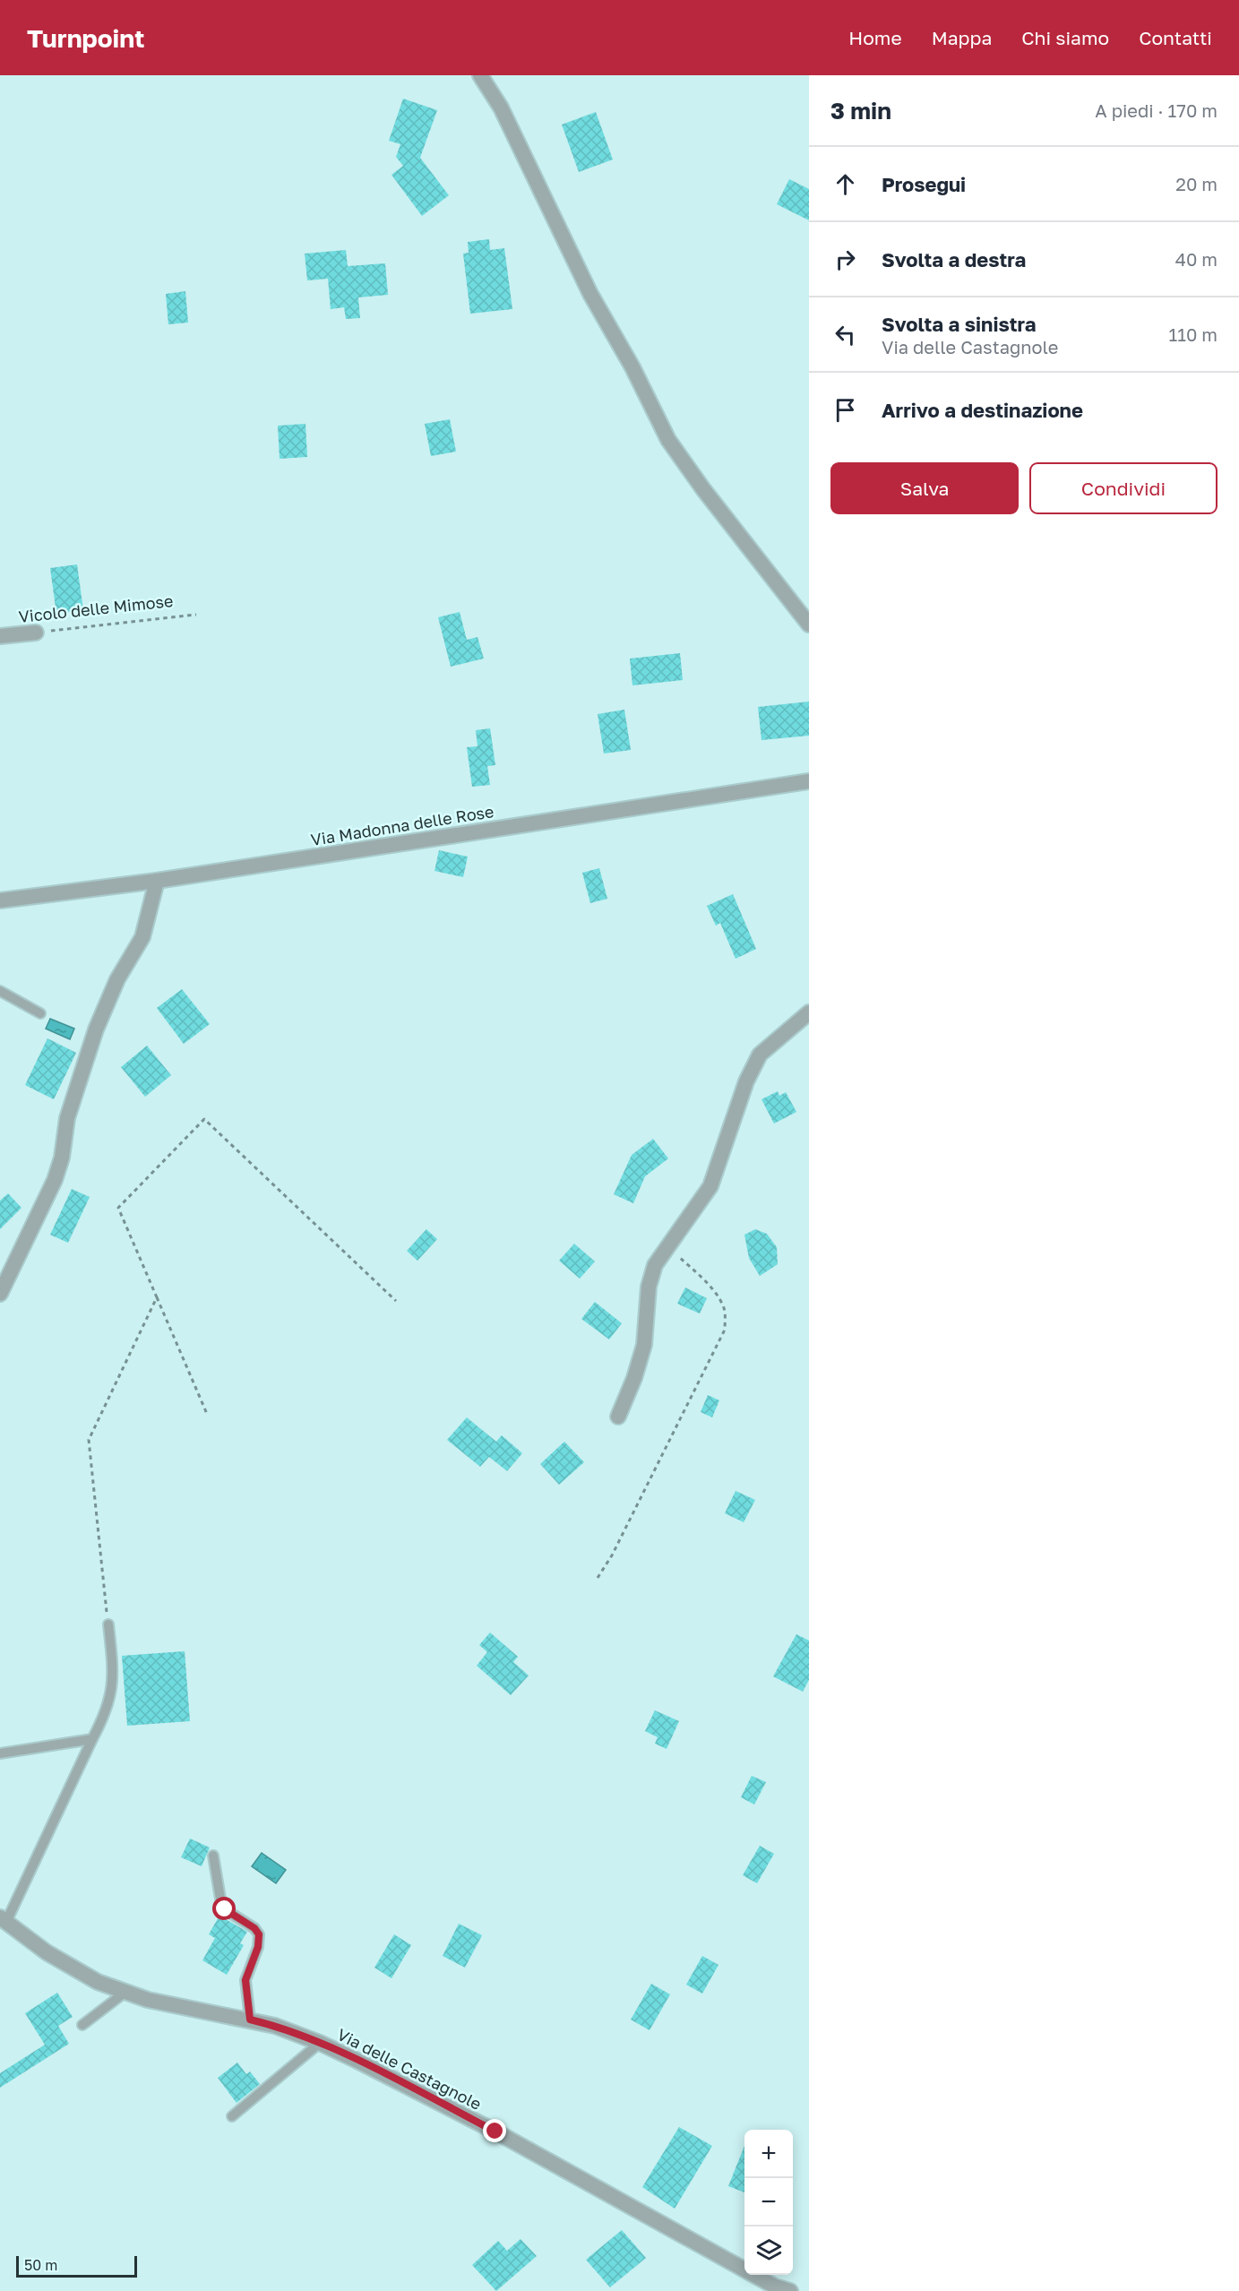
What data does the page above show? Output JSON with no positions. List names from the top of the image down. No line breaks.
{"streets":{"street":["Vicolo delle Mimose","Via Madonna delle Rose","Via delle Castagnole"]},"scale_bar":"50 m","page":{"header":"Turnpoint","nav":["Home","Mappa","Chi siamo","Contatti"],"heading":["3 min","A piedi · 170 m"],"list":[["Prosegui","20 m"],["Svolta a destra","40 m"],["Svolta a sinistra","Via delle Castagnole","110 m"],"Arrivo a destinazione"],"buttons":["Salva","Condividi"],"map_buttons":["+","−"],"scale":"50 m"}}
